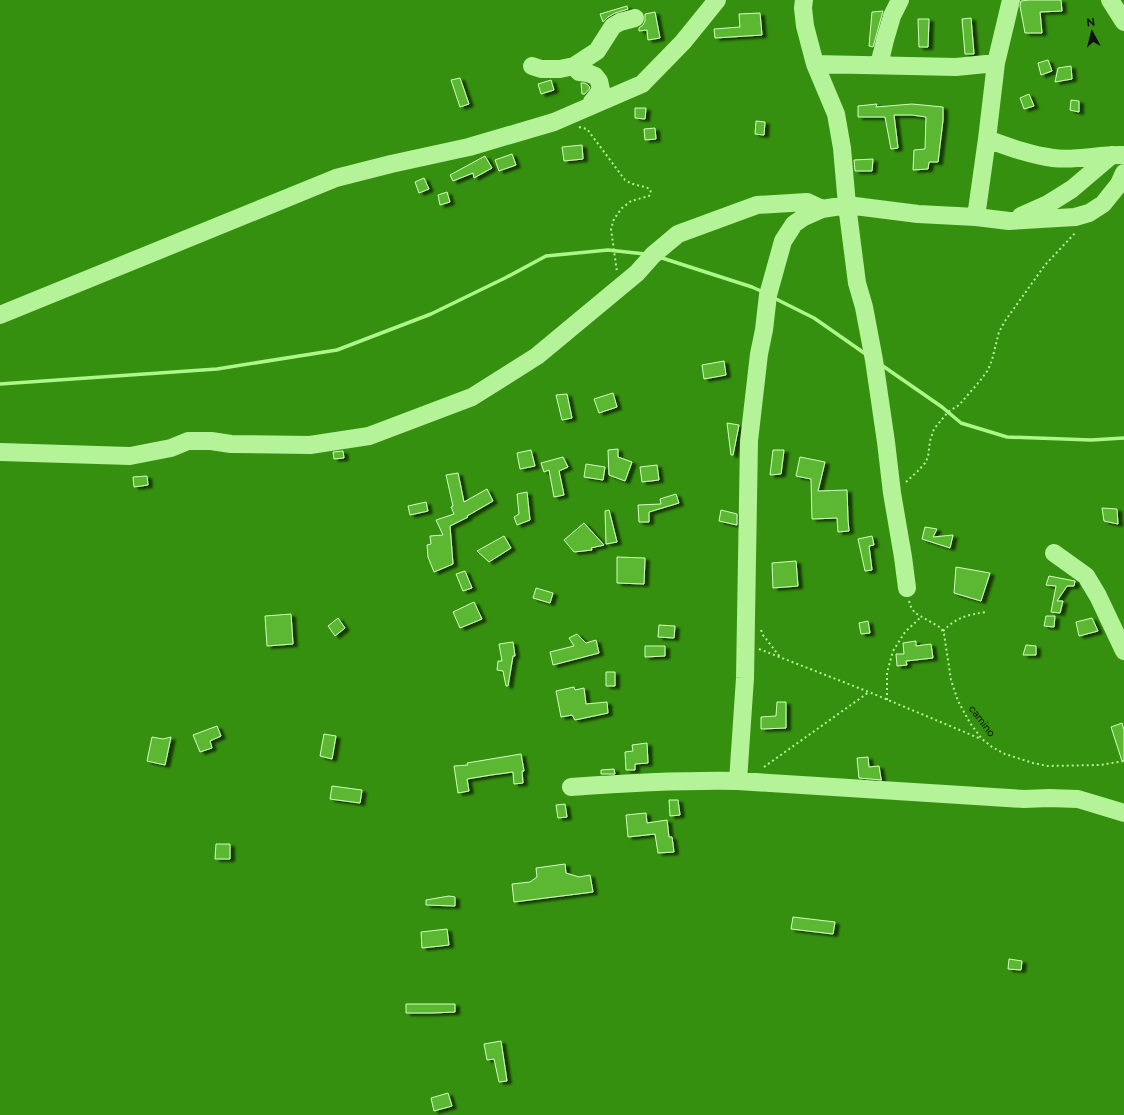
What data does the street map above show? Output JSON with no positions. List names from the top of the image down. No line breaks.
{"streets":{"path":["camino"]},"north":"top"}
